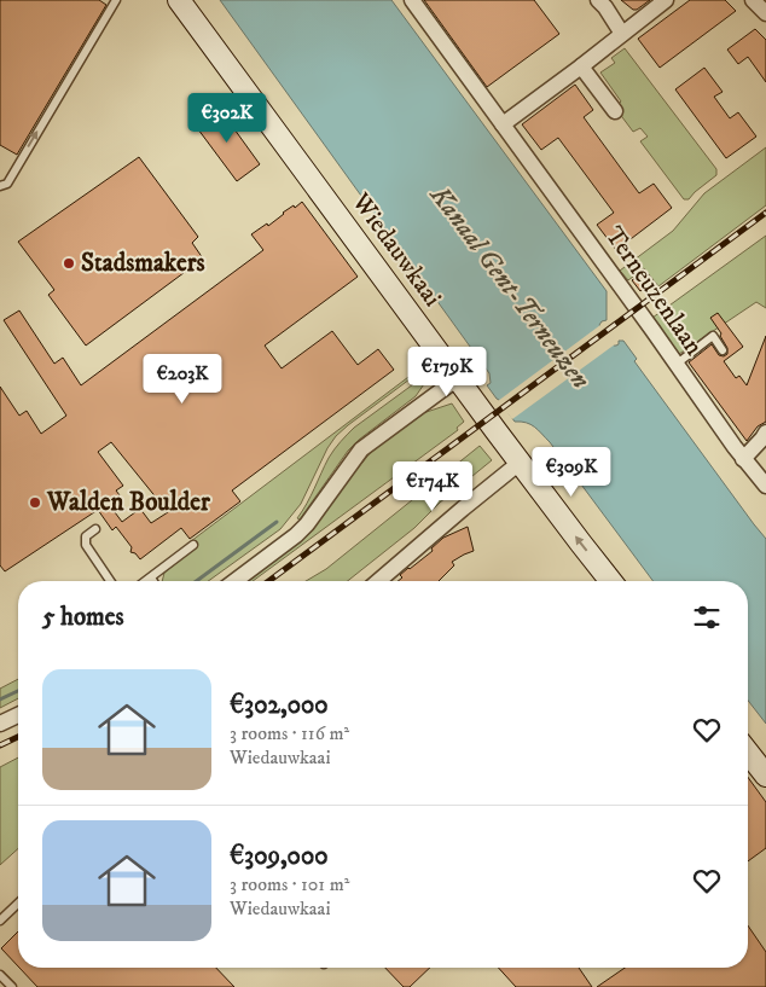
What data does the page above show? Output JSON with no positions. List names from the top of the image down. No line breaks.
{"streets":{"main road":["Wiedauwkaai"],"street":["Terneuzenlaan"]},"water":["Kanaal Gent-Terneuzen"],"places":["Stadsmakers","Walden Boulder"],"page":{"price":["€302K","€179K","€203K","€309K","€174K"],"heading":"5 homes","list":[{"name":"€302,000","note":"3 rooms · 116 m² · Wiedauwkaai"},{"name":"€309,000","note":"3 rooms · 101 m² · Wiedauwkaai"}]}}
